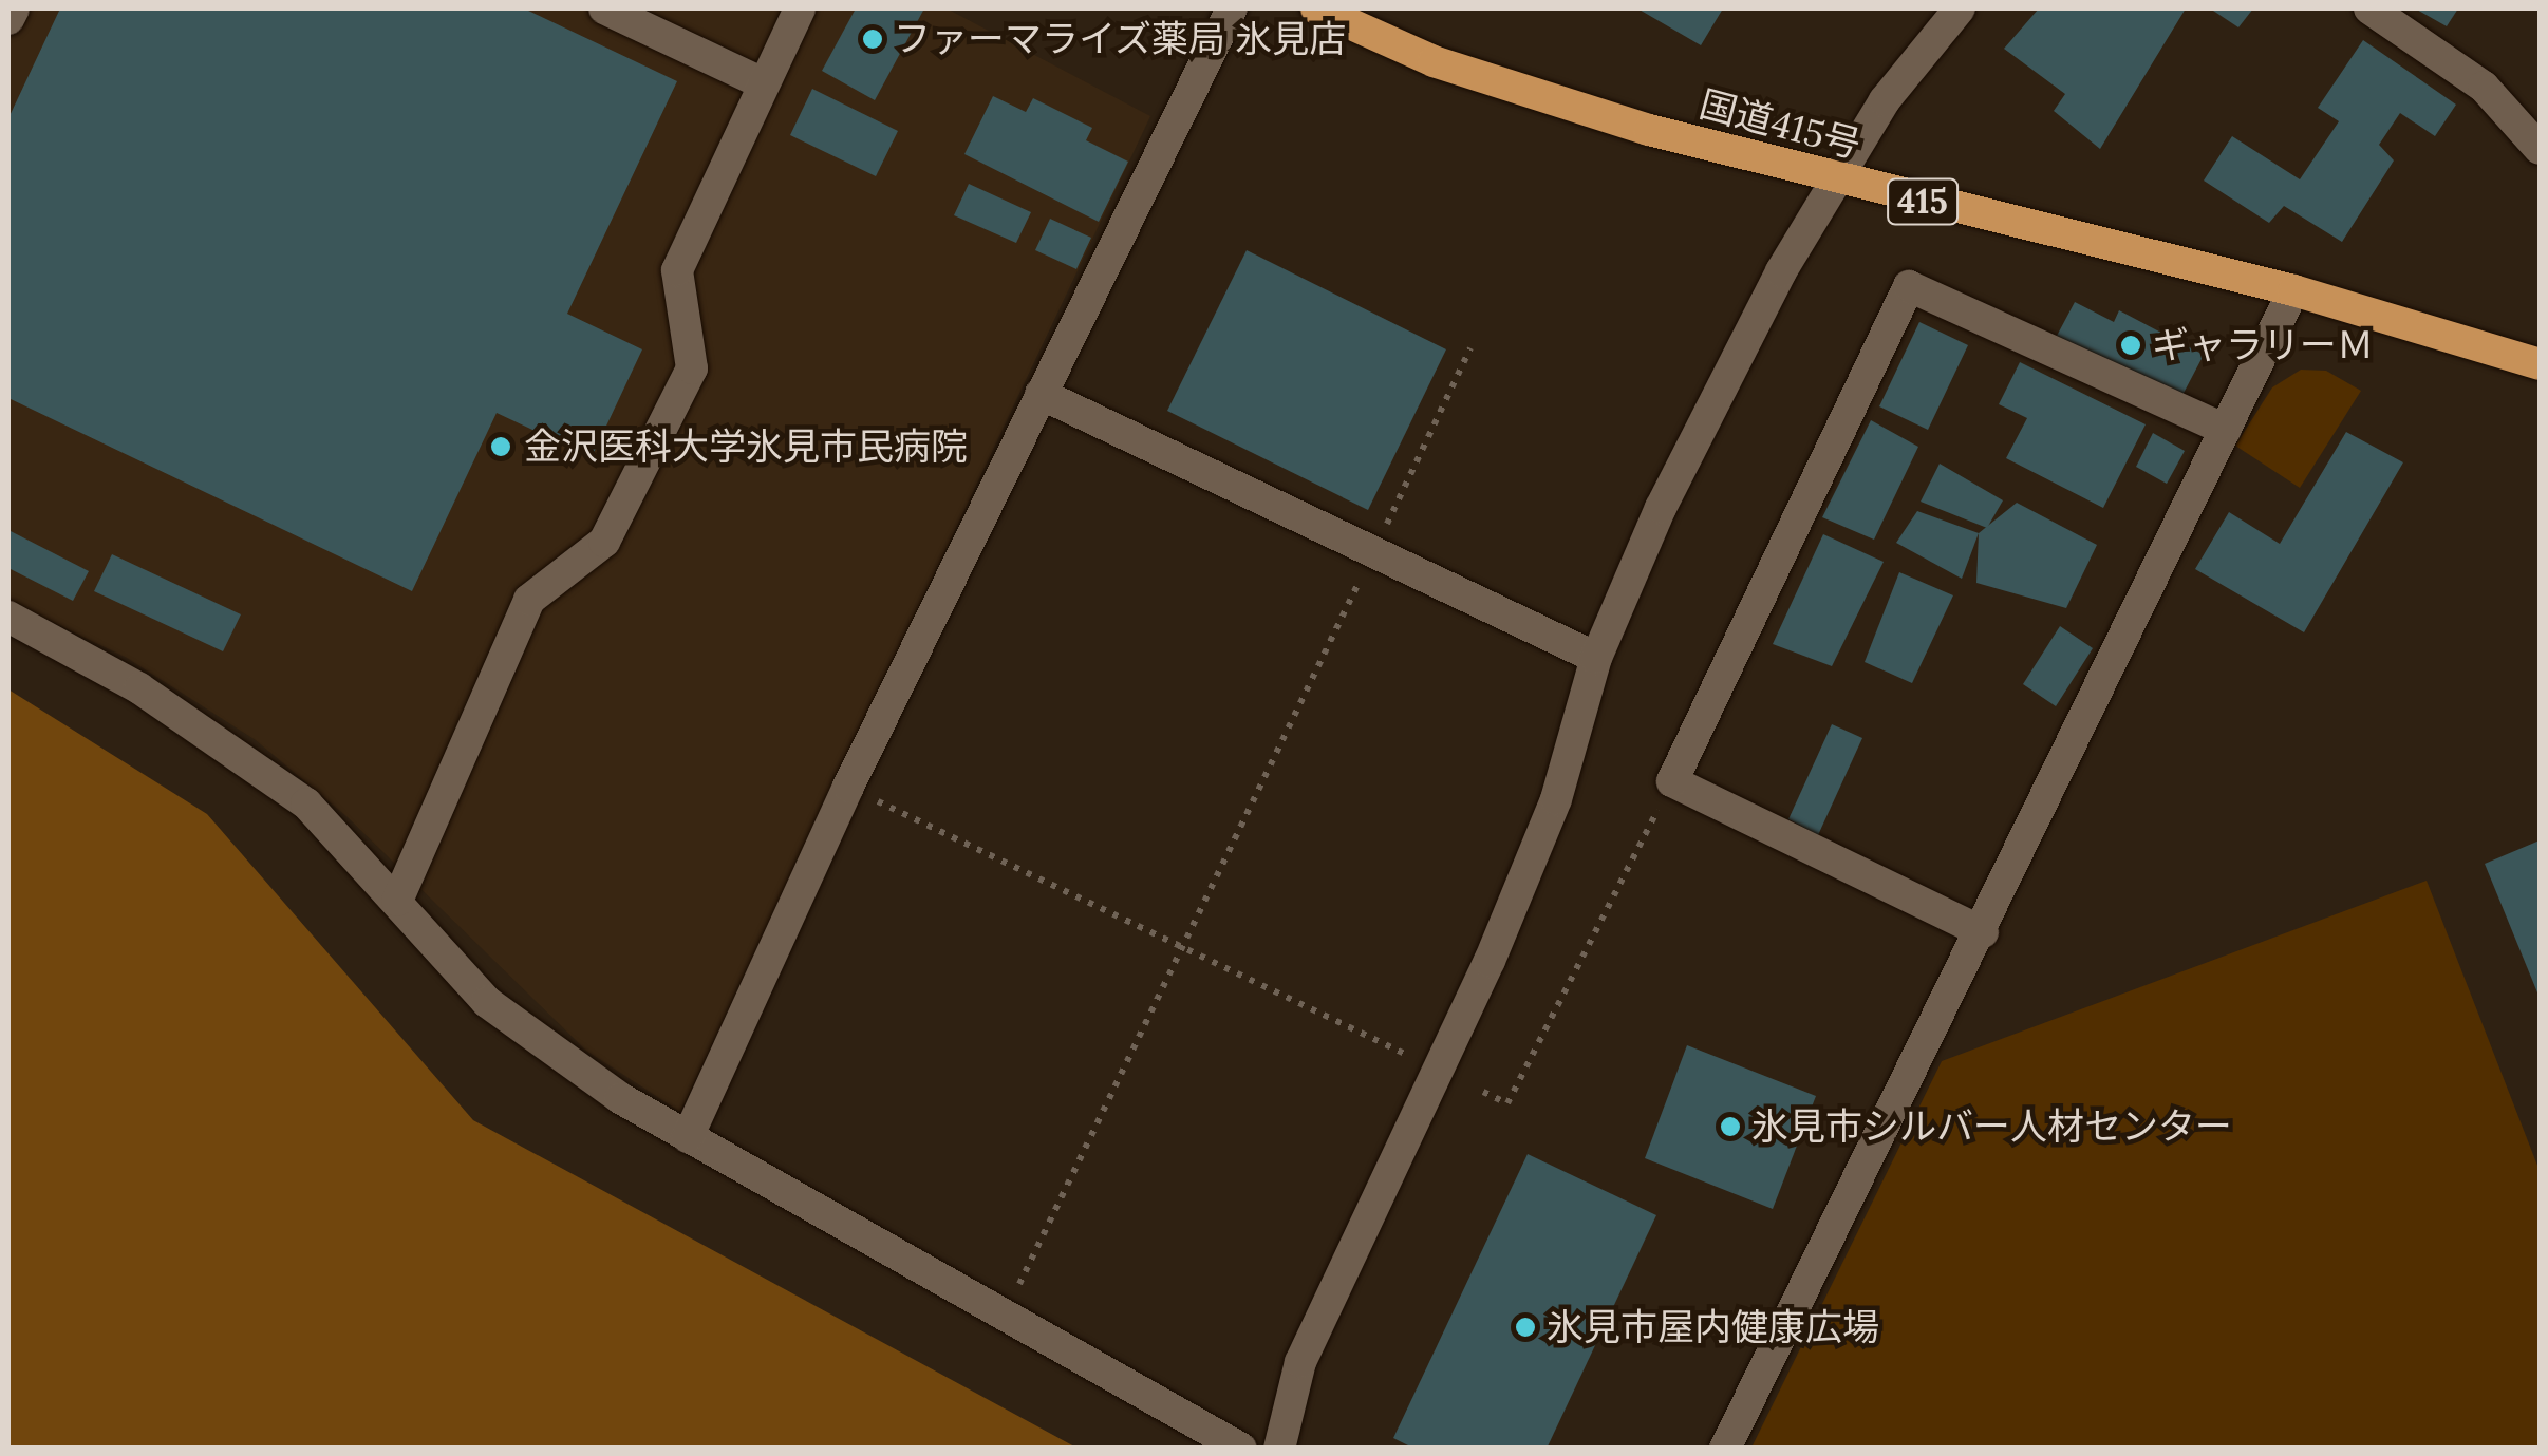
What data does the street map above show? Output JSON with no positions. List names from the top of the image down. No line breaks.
{"streets":{"highway":["国道415号","415"]},"places":["ファーマライズ薬局 氷見店","ギャラリーＭ","金沢医科大学氷見市民病院","氷見市シルバー人材センター","氷見市屋内健康広場"]}
